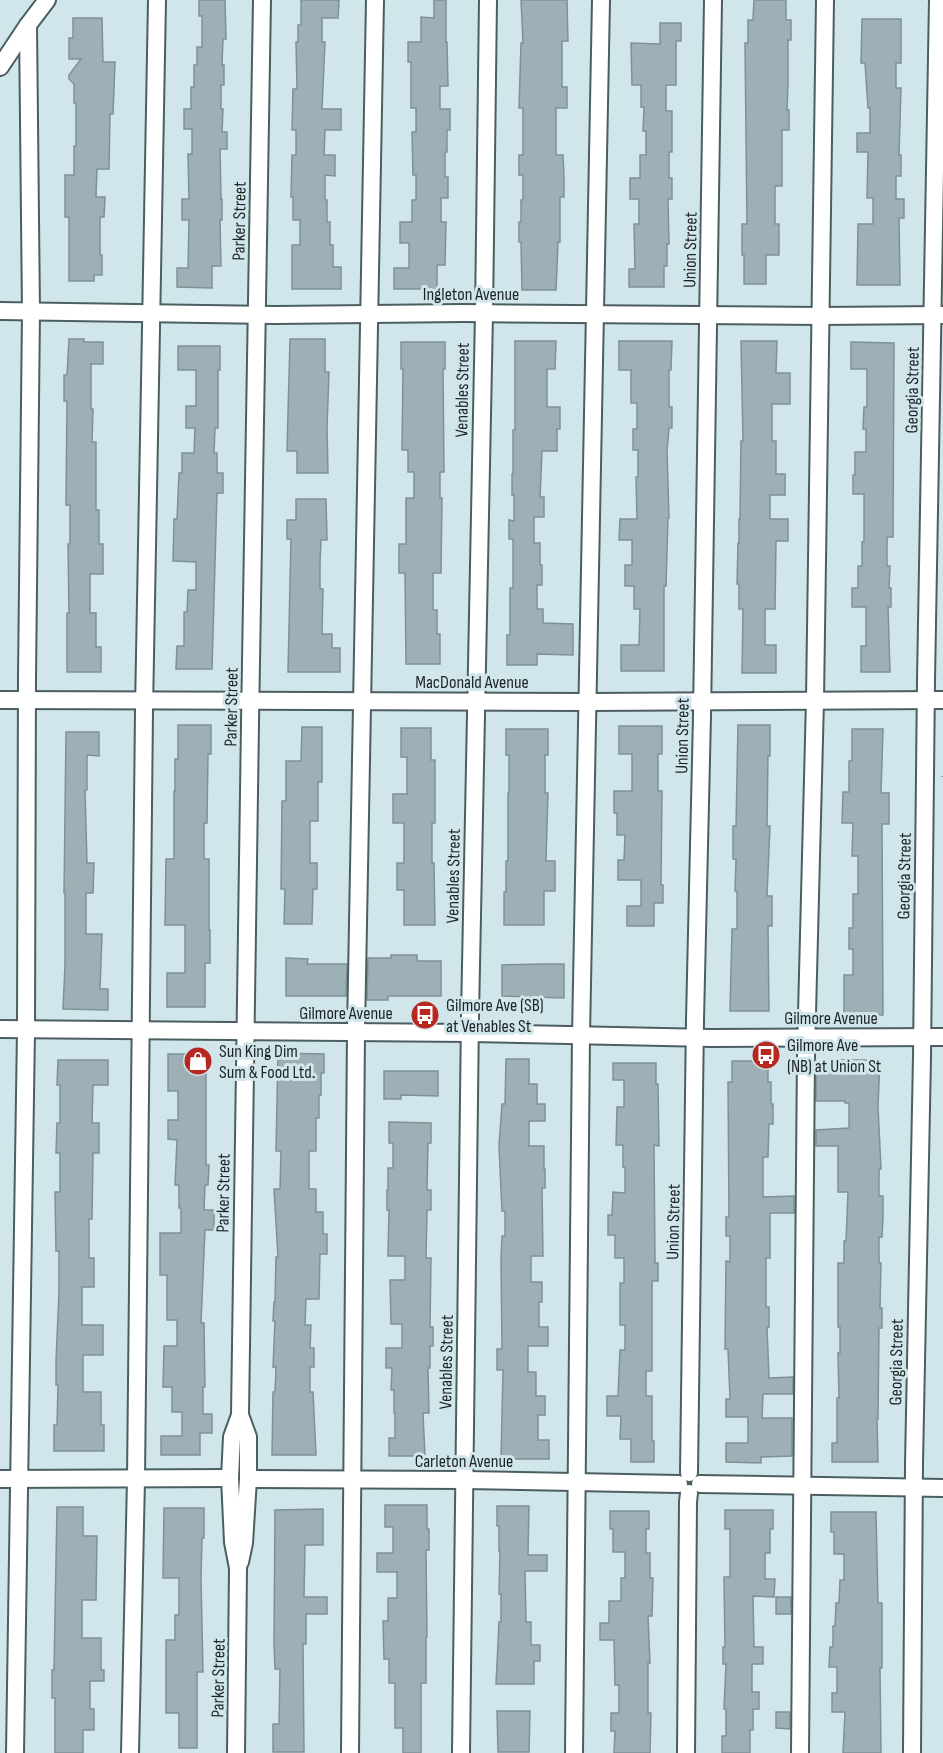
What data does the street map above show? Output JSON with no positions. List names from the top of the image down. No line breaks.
{"streets":{"street":["Parker Street","Union Street","Ingleton Avenue","Venables Street","Georgia Street","MacDonald Avenue","Gilmore Avenue","Carleton Avenue"]},"crossings":[["Parker Street","Ingleton Avenue"],["Parker Street","MacDonald Avenue"],["Parker Street","Gilmore Avenue"],["Parker Street","Carleton Avenue"],["Union Street","Ingleton Avenue"],["Union Street","MacDonald Avenue"],["Union Street","Gilmore Avenue"],["Union Street","Carleton Avenue"],["Ingleton Avenue","Venables Street"],["Ingleton Avenue","Georgia Street"],["Venables Street","MacDonald Avenue"],["Venables Street","Gilmore Avenue"],["Venables Street","Carleton Avenue"],["Georgia Street","MacDonald Avenue"],["Georgia Street","Gilmore Avenue"],["Georgia Street","Carleton Avenue"]],"places":{"bus stop":["Gilmore Ave (SB) at Venables St","Gilmore Ave (NB) at Union St"],"shop":["Sun King Dim Sum & Food Ltd."]}}
